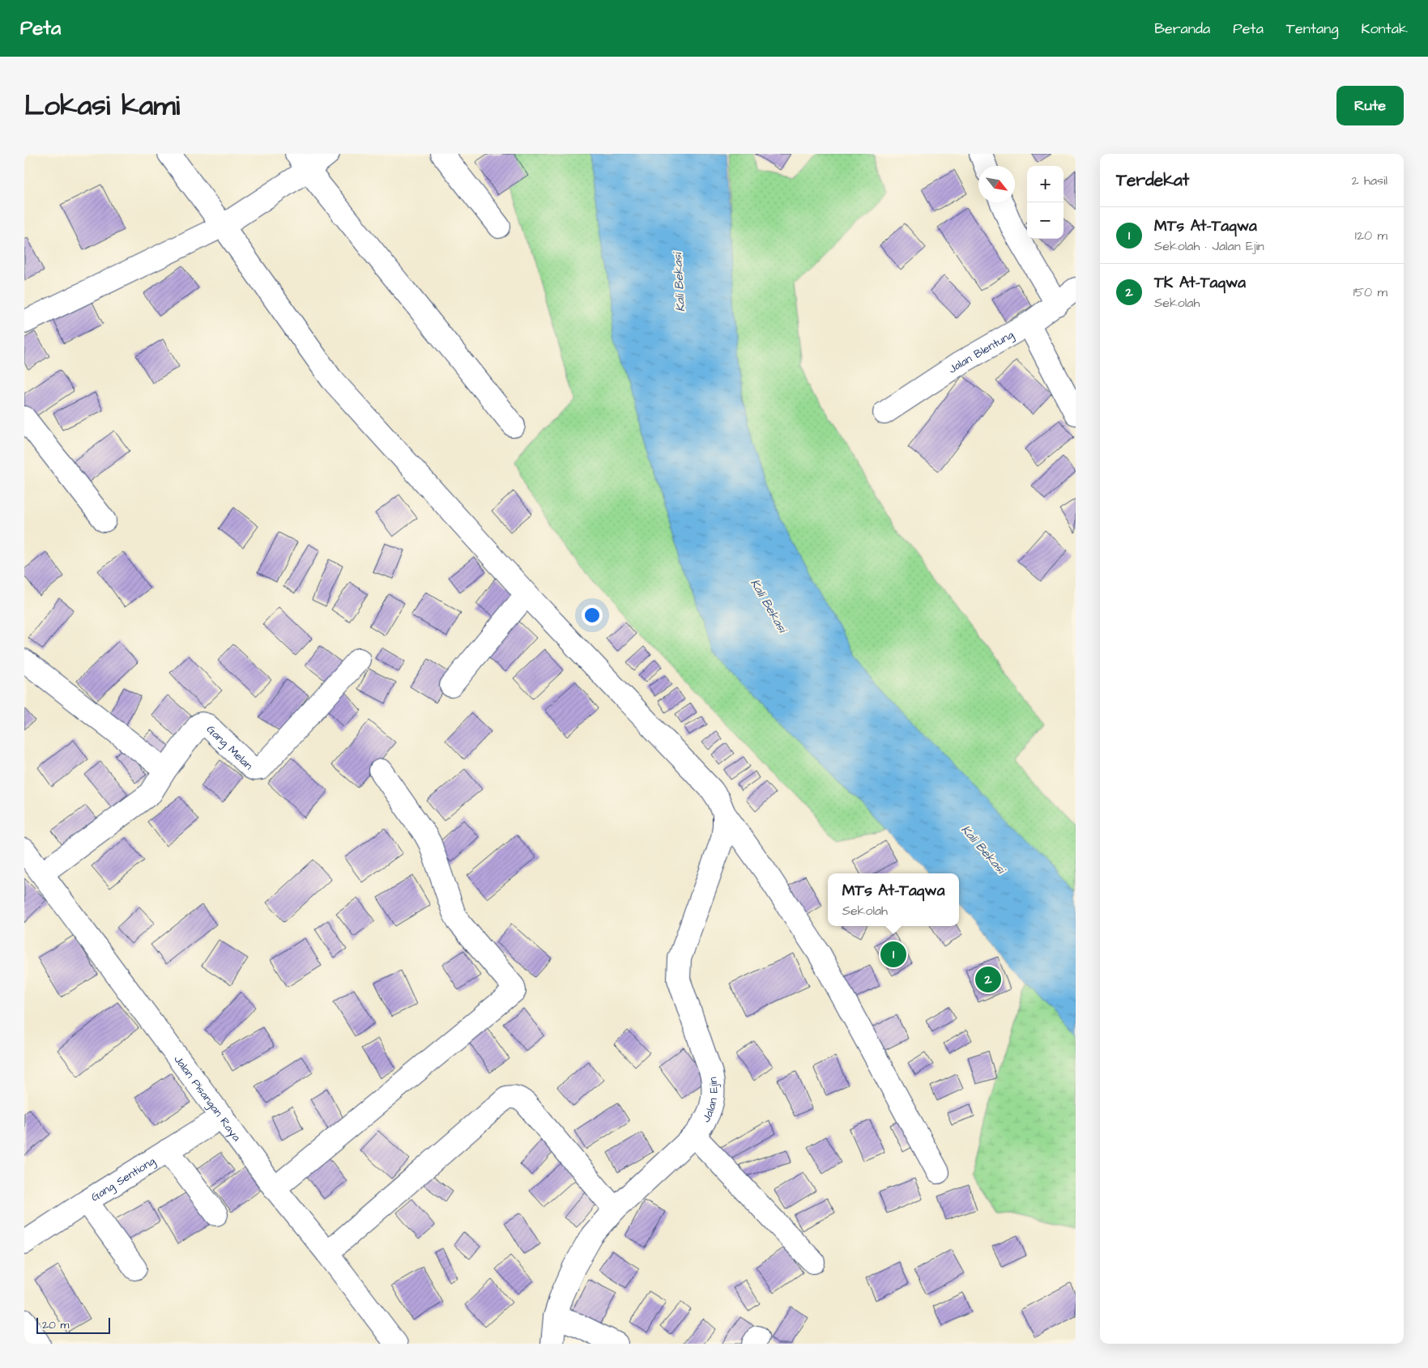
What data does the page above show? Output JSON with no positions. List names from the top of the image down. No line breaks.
{"streets":{"street":["Jalan Blentung","Gang Melan","Jalan Pisangan Raya","Jalan Ejin","Gang Sentiong"]},"crossings":[["Gang Melan","Jalan Pisangan Raya"],["Jalan Pisangan Raya","Gang Sentiong"]],"water":["Kali Bekasi"],"scale_bar":"20 m","north":"bottom right","page":{"header":"Peta","nav":["Beranda","Peta","Tentang","Kontak"],"title":"Lokasi kami","buttons":"Rute","heading":["Terdekat","2 hasil"],"map_buttons":["+","−"],"list":[{"mark":"1","name":"MTs At-Taqwa","note":"Sekolah · Jalan Ejin","value":"120 m"},{"mark":"2","name":"TK At-Taqwa","note":"Sekolah","value":"150 m"}],"popup":["MTs At-Taqwa","Sekolah"],"pins":["1","2"],"scale":"20 m"}}
